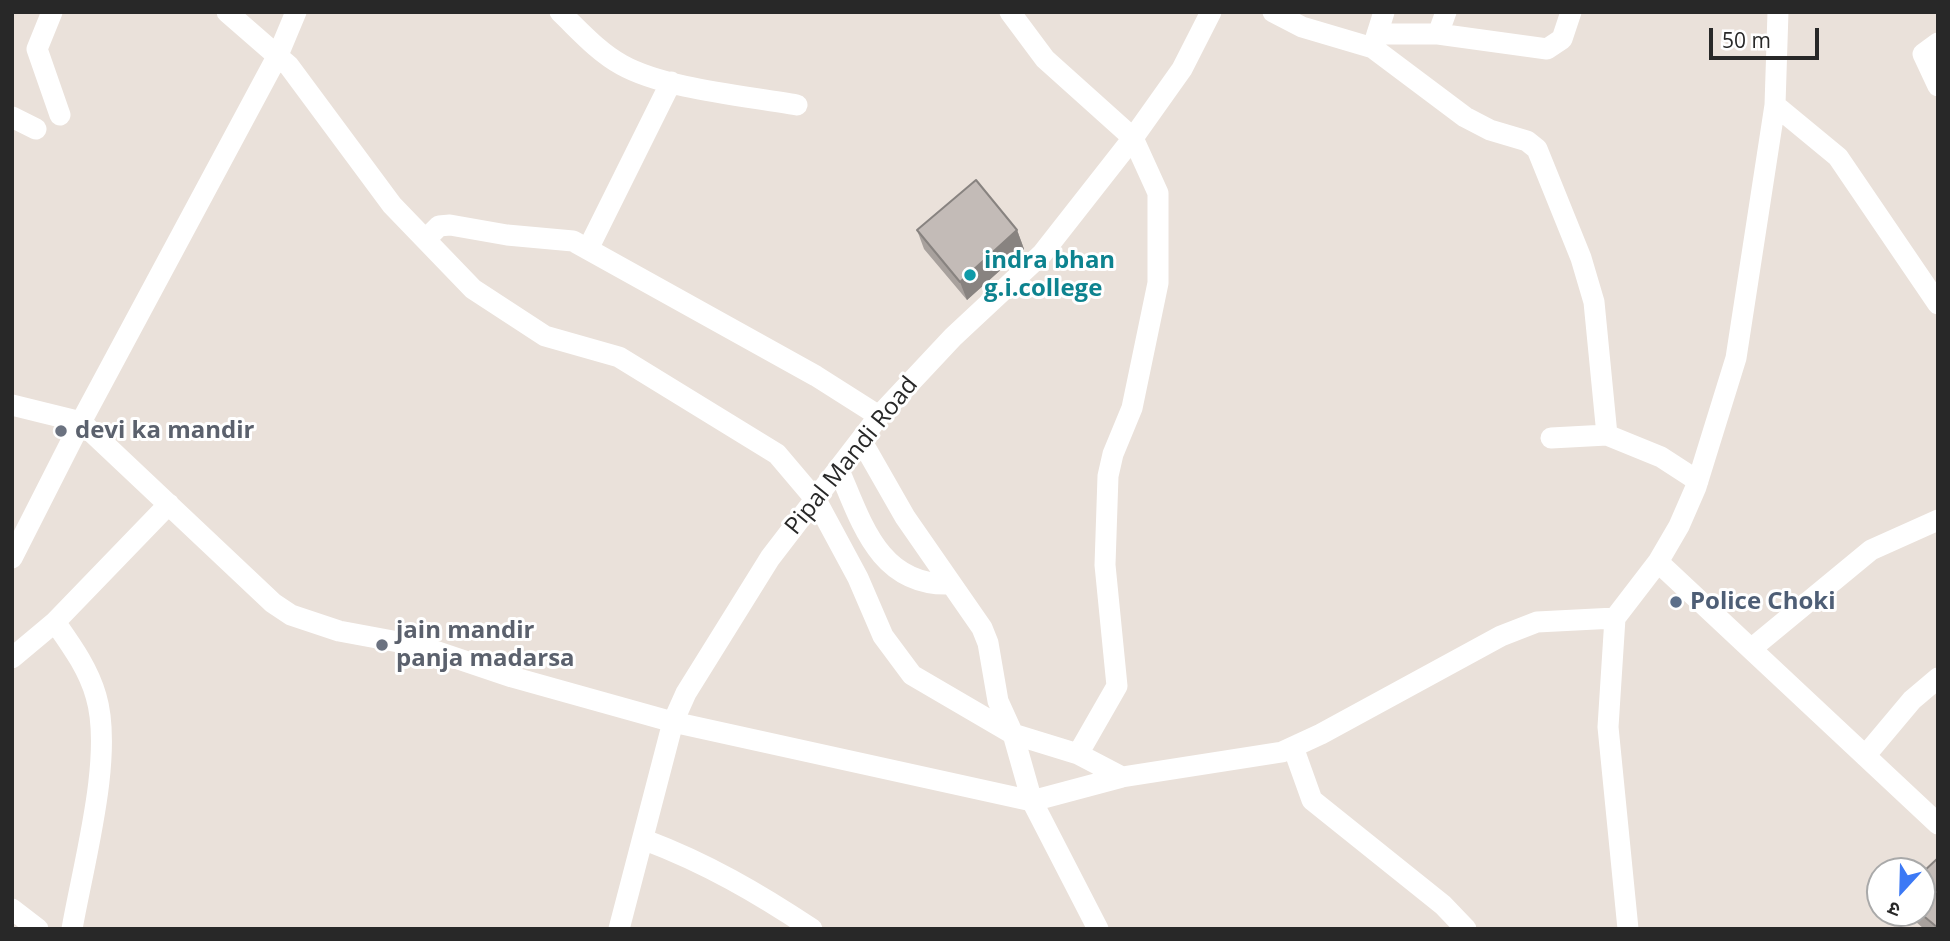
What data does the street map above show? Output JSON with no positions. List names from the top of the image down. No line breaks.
{"streets":{"street":["Pipal Mandi Road"]},"places":["indra bhan g.i.college","devi ka mandir","Police Choki","jain mandir panja madarsa"],"scale_bar":"50 m","north":"bottom"}
